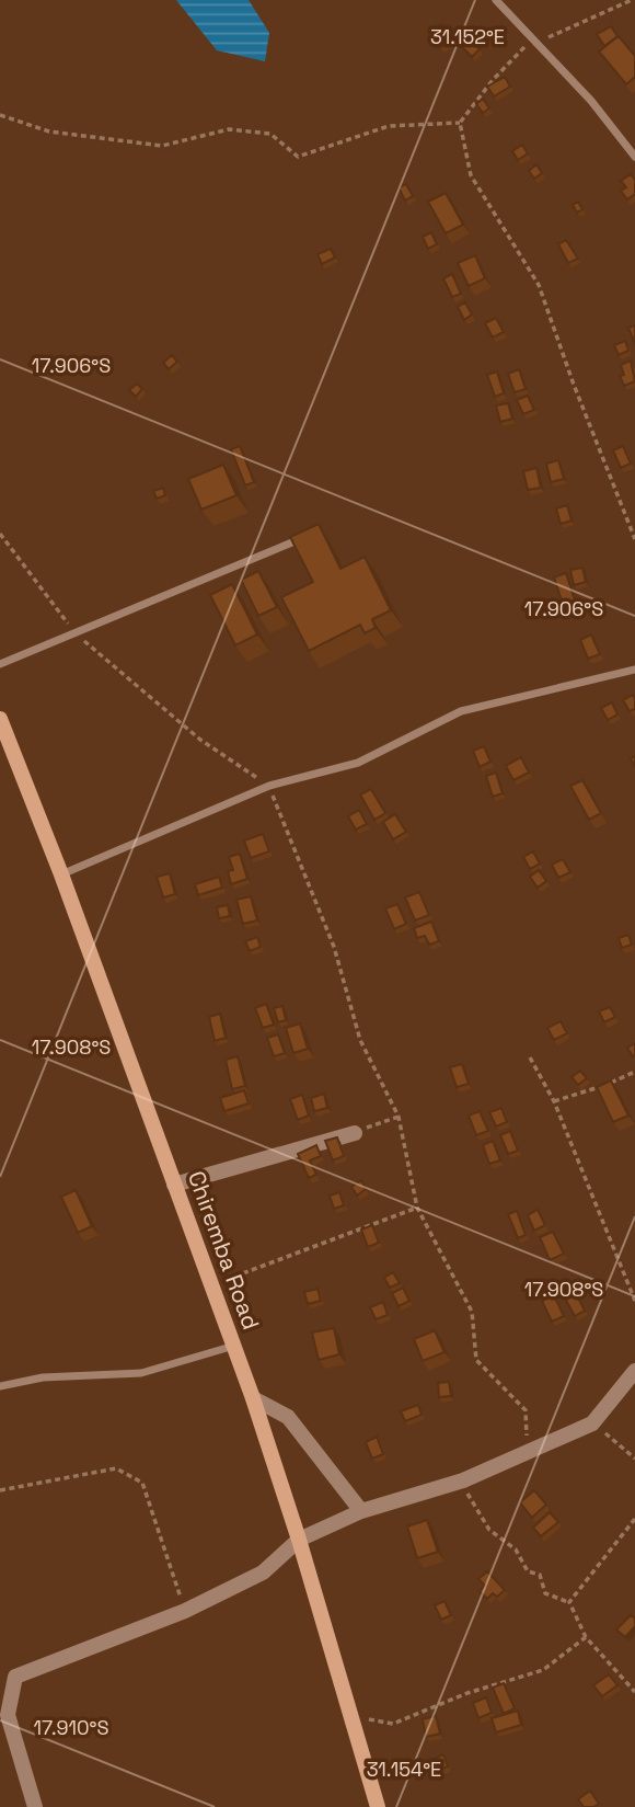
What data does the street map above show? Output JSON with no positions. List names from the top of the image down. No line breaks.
{"streets":{"main road":["Chiremba Road"]},"coordinates":["31.152°E","17.906°S","17.908°S","17.910°S","31.154°E"]}
